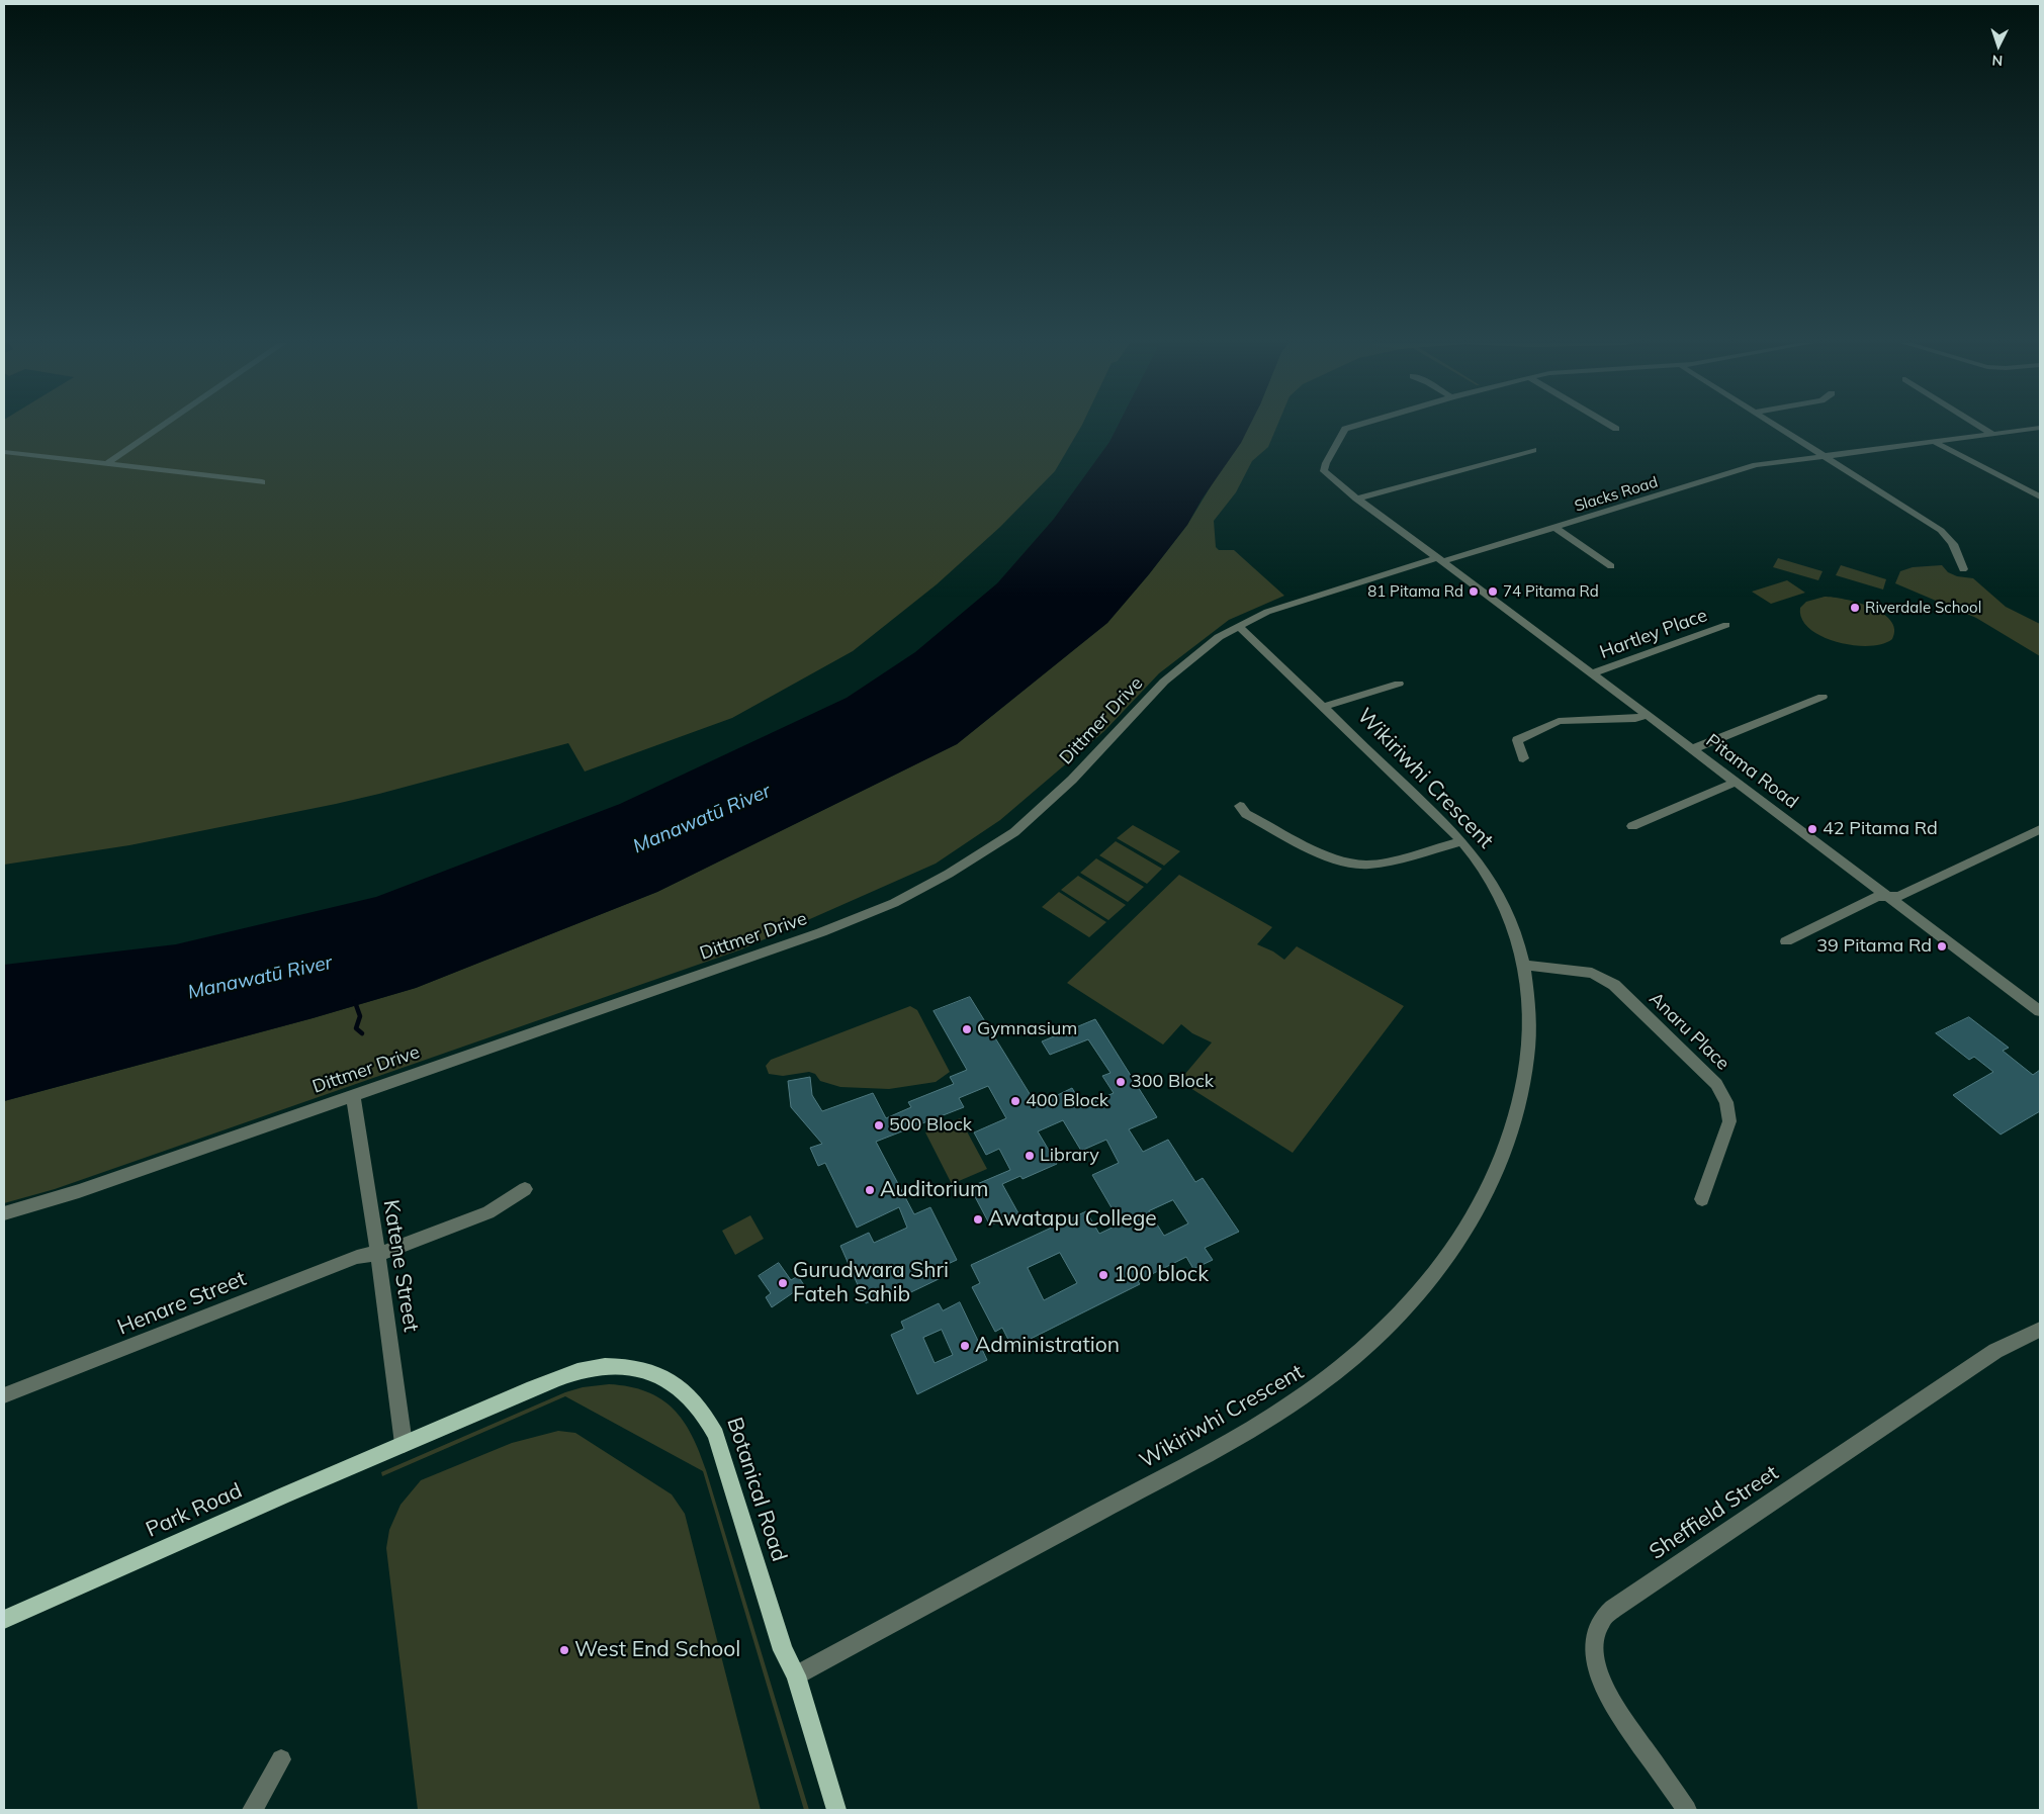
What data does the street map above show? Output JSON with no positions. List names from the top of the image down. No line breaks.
{"streets":{"main road":["Botanical Road","Park Road"],"street":["Slacks Road","Hartley Place","Dittmer Drive","Pitama Road","Wikiriwhi Crescent","Anaru Place","Katene Street","Henare Street","Sheffield Street"]},"crossings":[["Slacks Road","Dittmer Drive"],["Slacks Road","Pitama Road"],["Hartley Place","Pitama Road"],["Dittmer Drive","Pitama Road"],["Dittmer Drive","Wikiriwhi Crescent"],["Dittmer Drive","Katene Street"],["Wikiriwhi Crescent","Anaru Place"],["Wikiriwhi Crescent","Botanical Road"],["Katene Street","Henare Street"],["Katene Street","Botanical Road"],["Katene Street","Park Road"],["Botanical Road","Park Road"]],"water":["Manawatū River"],"places":["81 Pitama Rd","74 Pitama Rd","Riverdale School","42 Pitama Rd","39 Pitama Rd","Gymnasium","300 Block","400 Block","500 Block","Library","Auditorium","Awatapu College","100 block","Gurudwara Shri Fateh Sahib","Administration","West End School"],"north":"bottom"}
